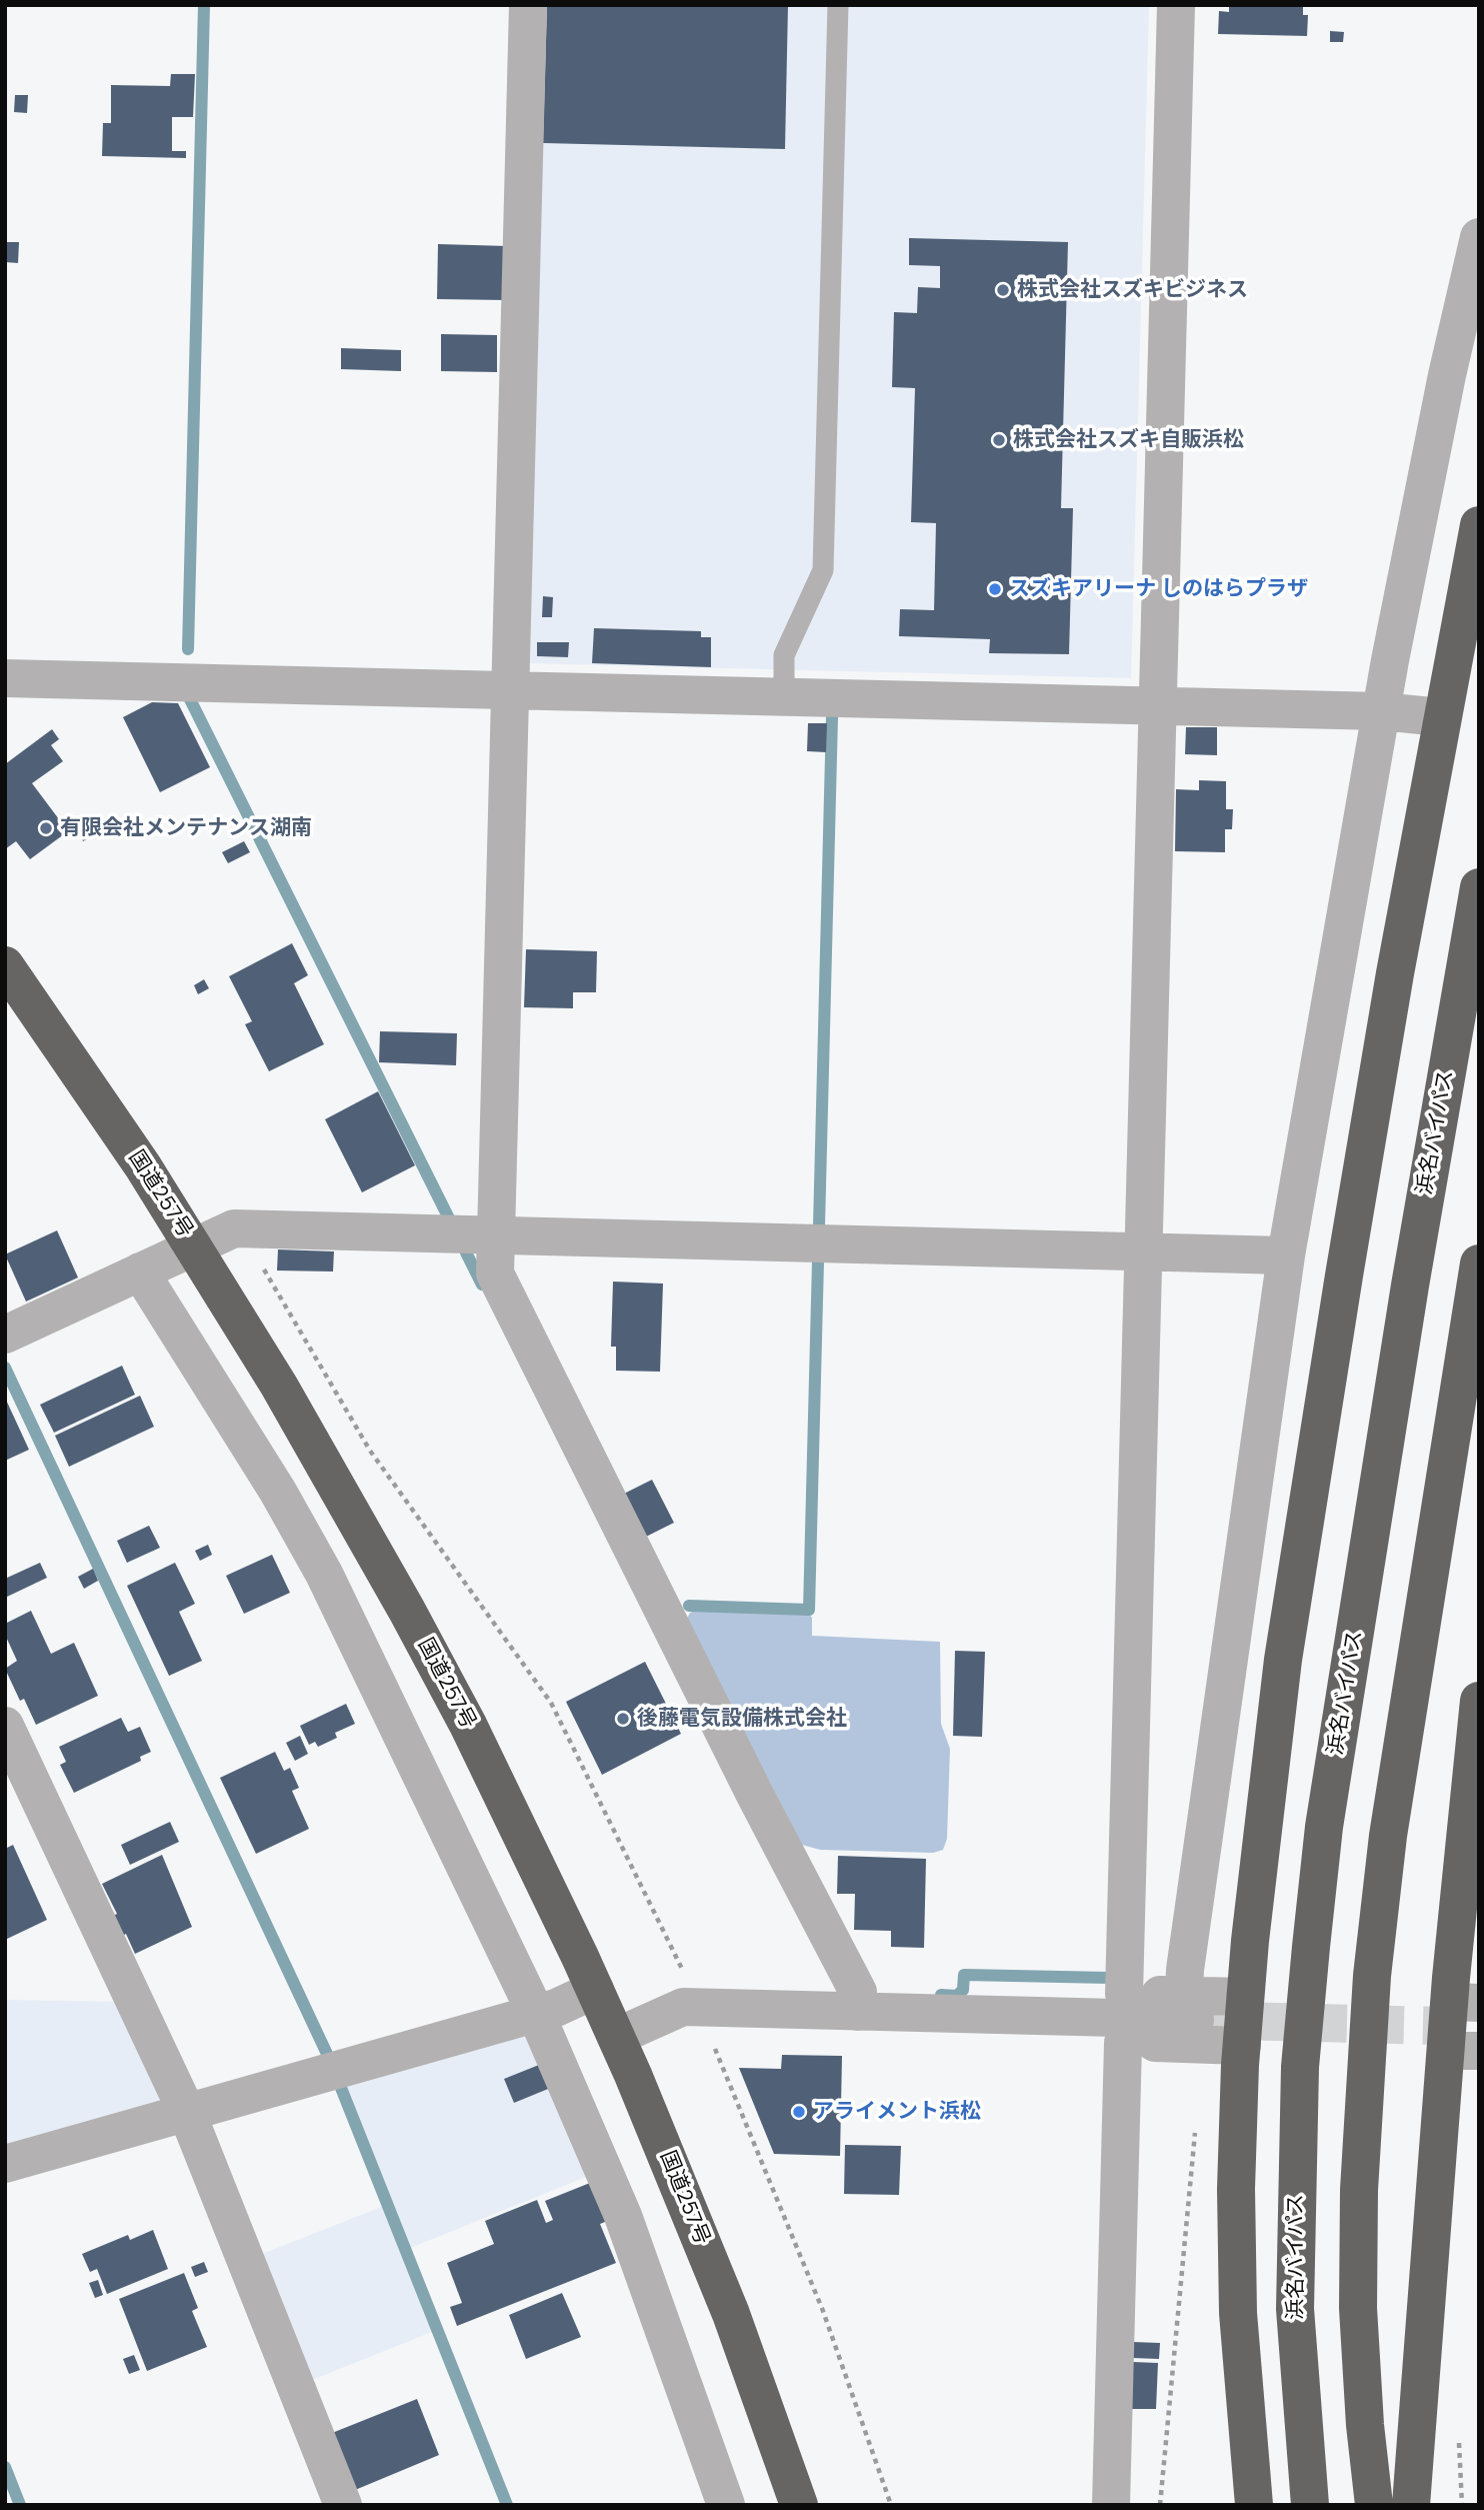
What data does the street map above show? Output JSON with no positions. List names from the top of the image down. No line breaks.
{"streets":{"highway":["浜名バイパス","国道257号"]},"places":["株式会社スズキビジネス","株式会社スズキ自販浜松","スズキアリーナ しのはらプラザ","有限会社メンテナンス湖南","後藤電気設備株式会社","アライメント浜松"]}
